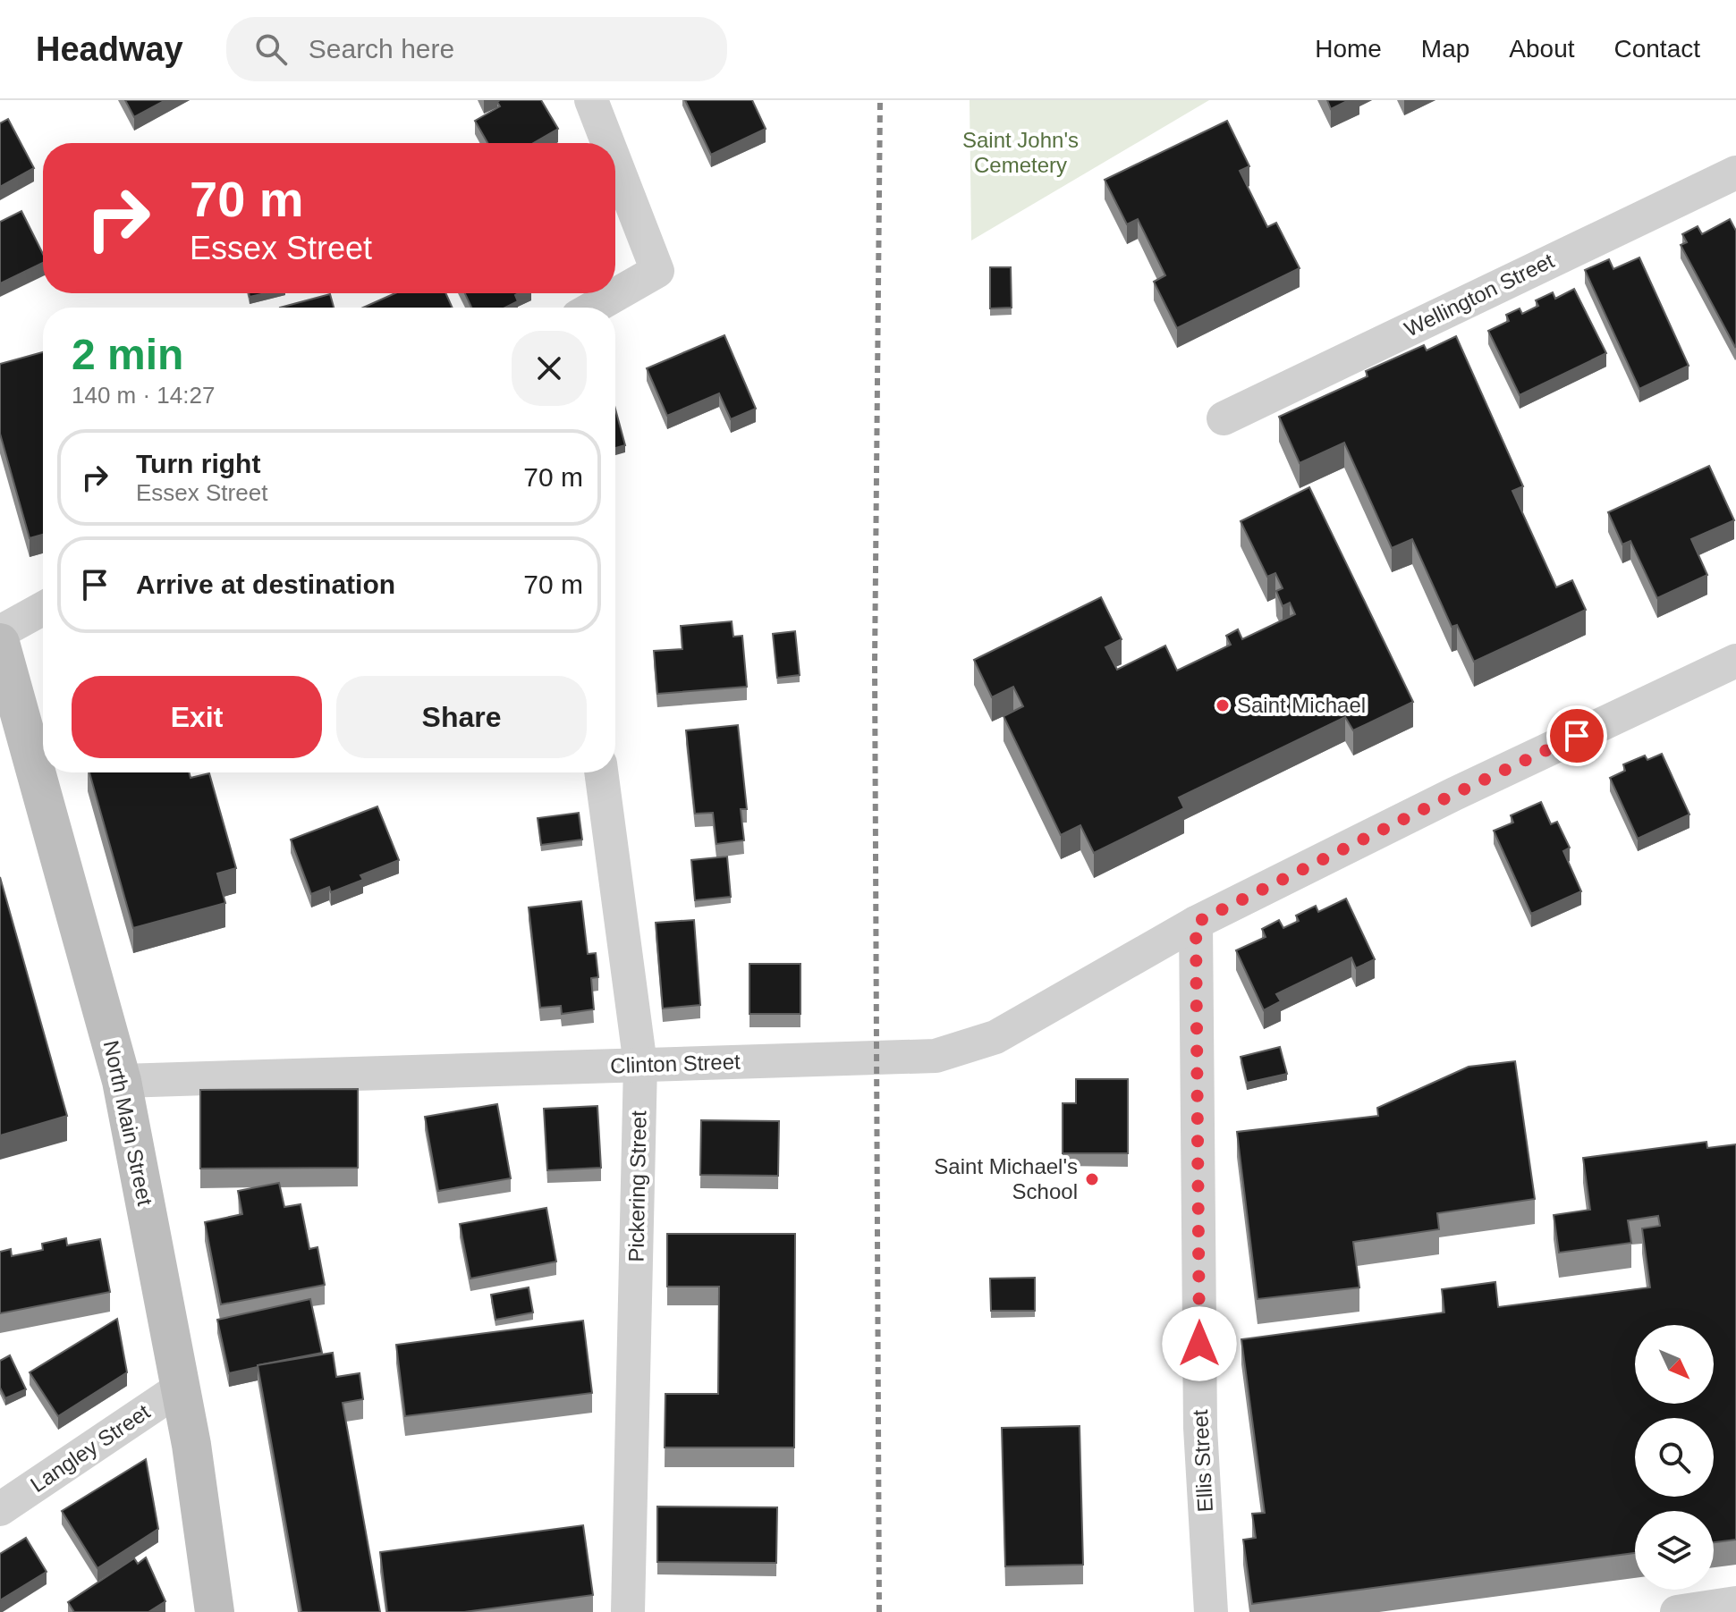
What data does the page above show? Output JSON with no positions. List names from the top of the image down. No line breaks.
{"streets":{"main road":["North Main Street"],"street":["Wellington Street","Clinton Street","Pickering Street","Langley Street","Ellis Street"]},"crossings":[["Clinton Street","North Main Street"],["Clinton Street","Pickering Street"],["Clinton Street","Ellis Street"],["North Main Street","Langley Street"]],"parks":["Saint John's Cemetery"],"places":["Saint Michael","Saint Michael's School"],"north":"bottom right","page":{"header":"Headway","search":"Search here","nav":["Home","Map","About","Contact"],"turn":["70 m","Essex Street"],"heading":["2 min","140 m · 14:27"],"list":[{"name":"Turn right","note":"Essex Street","value":"70 m"},{"name":"Arrive at destination","value":"70 m"}],"buttons":["Exit","Share"]}}
